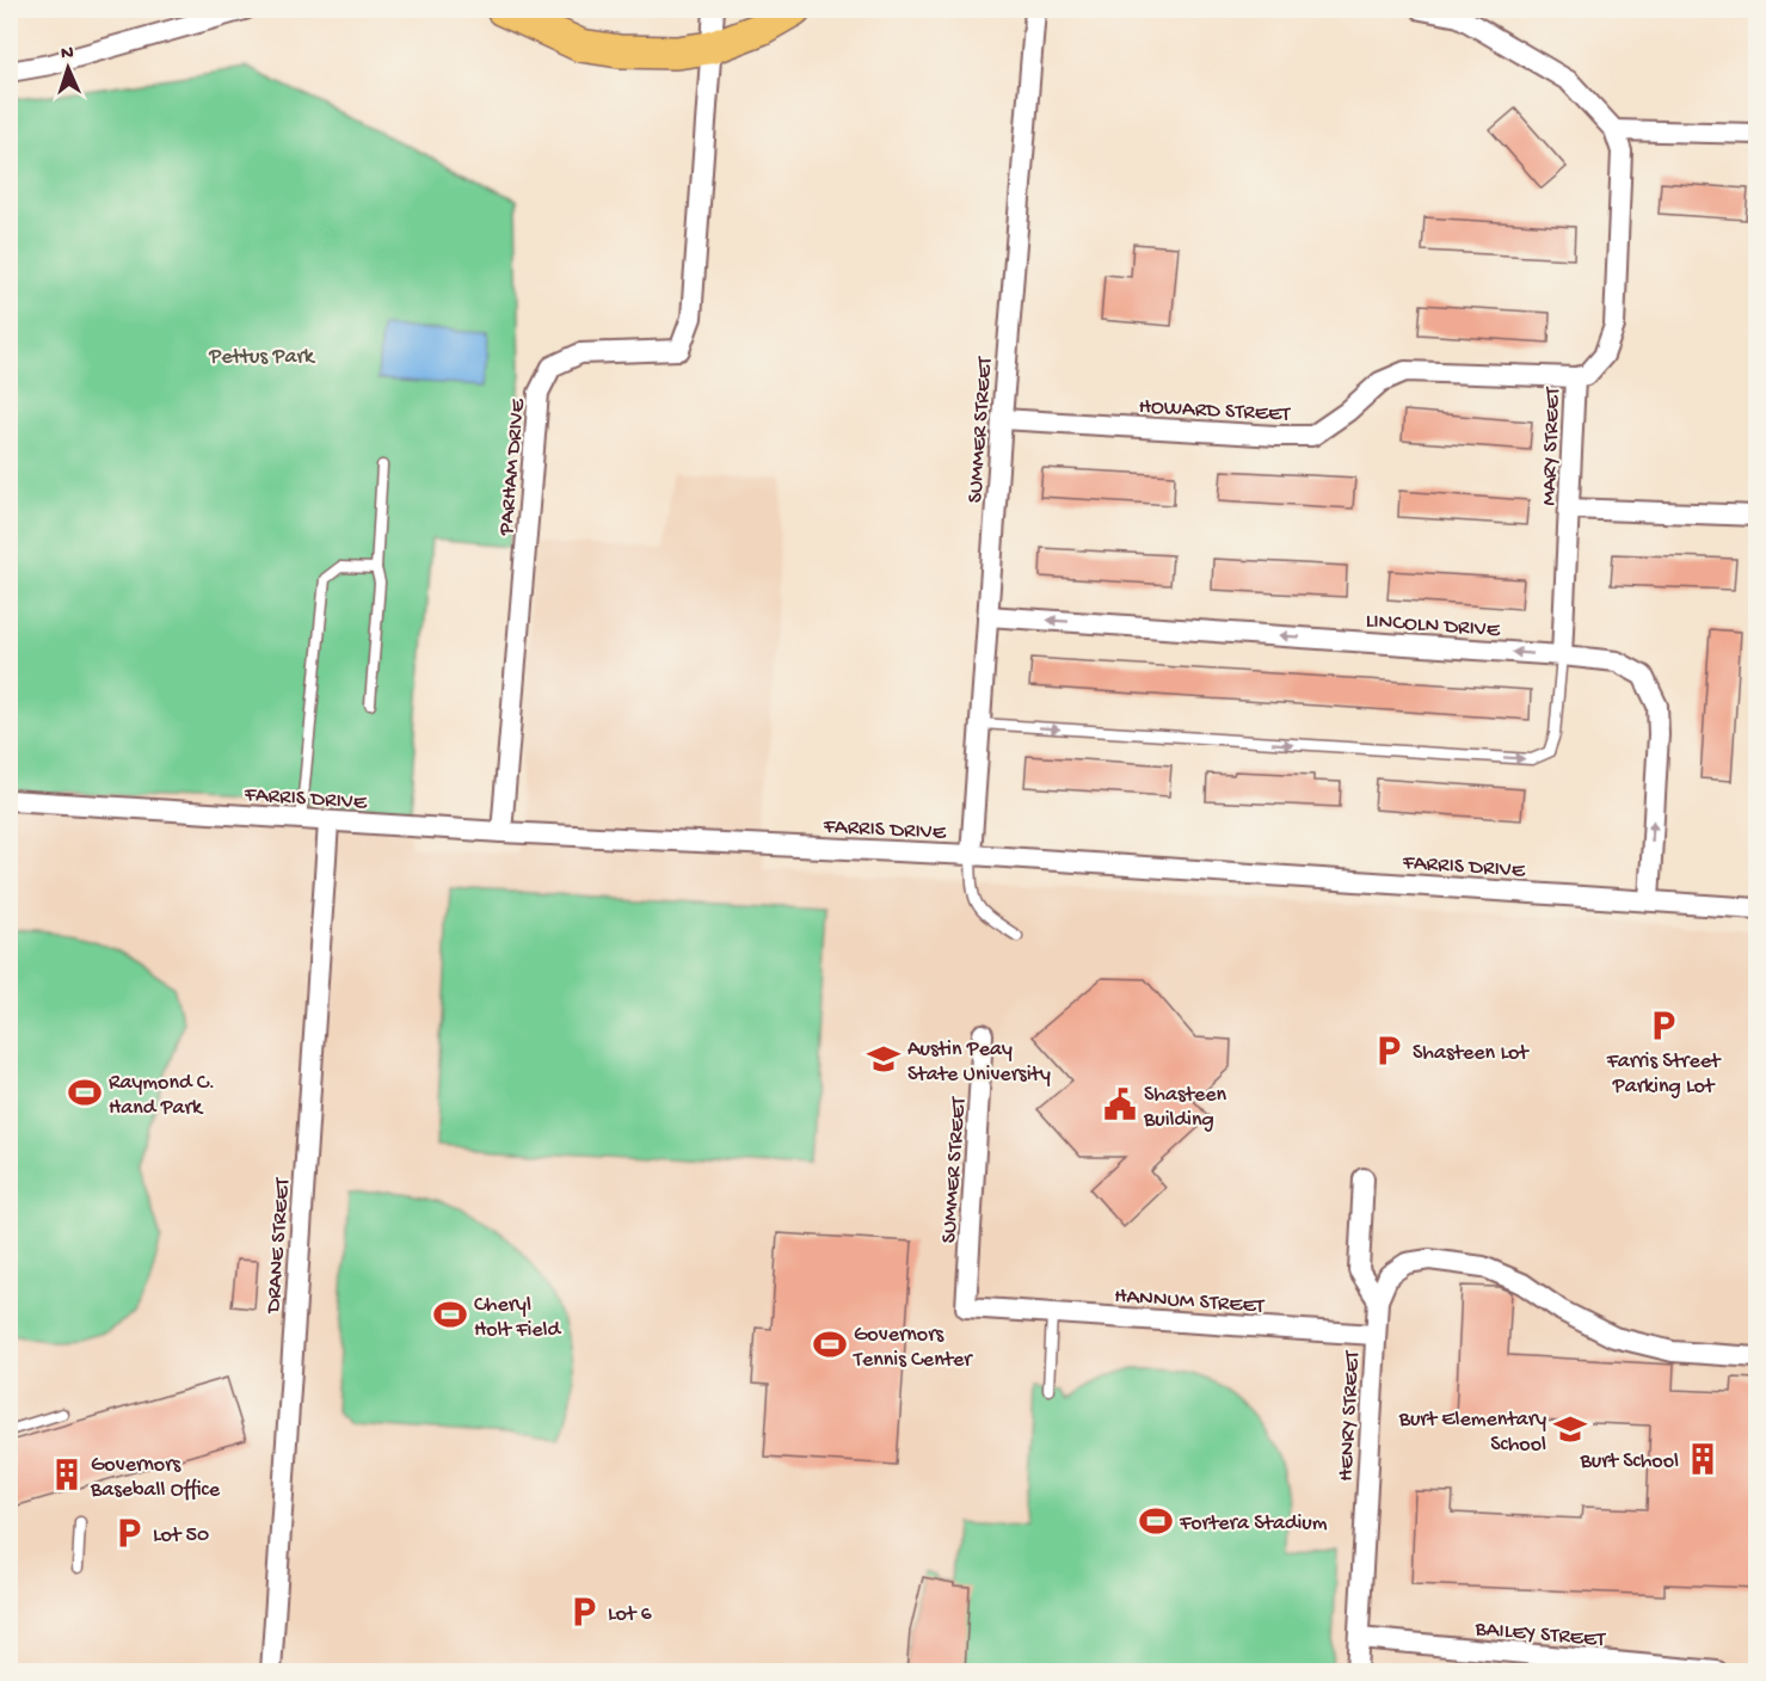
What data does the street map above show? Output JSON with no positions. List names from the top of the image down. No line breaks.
{"streets":{"street":["HOWARD STREET","SUMMER STREET","MARY STREET","PARHAM DRIVE","LINCOLN DRIVE","FARRIS DRIVE","DRANE STREET","HANNUM STREET","HENRY STREET","BAILEY STREET"]},"crossings":[["HOWARD STREET","SUMMER STREET"],["HOWARD STREET","MARY STREET"],["SUMMER STREET","LINCOLN DRIVE"],["SUMMER STREET","FARRIS DRIVE"],["SUMMER STREET","HANNUM STREET"],["MARY STREET","LINCOLN DRIVE"],["PARHAM DRIVE","FARRIS DRIVE"],["LINCOLN DRIVE","FARRIS DRIVE"],["FARRIS DRIVE","DRANE STREET"],["HANNUM STREET","HENRY STREET"],["HENRY STREET","BAILEY STREET"]],"one_way":["LINCOLN DRIVE"],"parks":["Pettus Park"],"places":{"parking":["Farris Street Parking Lot","Shasteen Lot","Lot 50","Lot 6"],"school or university":["Austin Peay State University","Burt Elementary School"],"sports":["Raymond C. Hand Park","Cheryl Holt Field","Governors Tennis Center","Fortera Stadium"],"public building":["Shasteen Building"],"building":["Burt School","Governors Baseball Office"]},"north":"top"}
